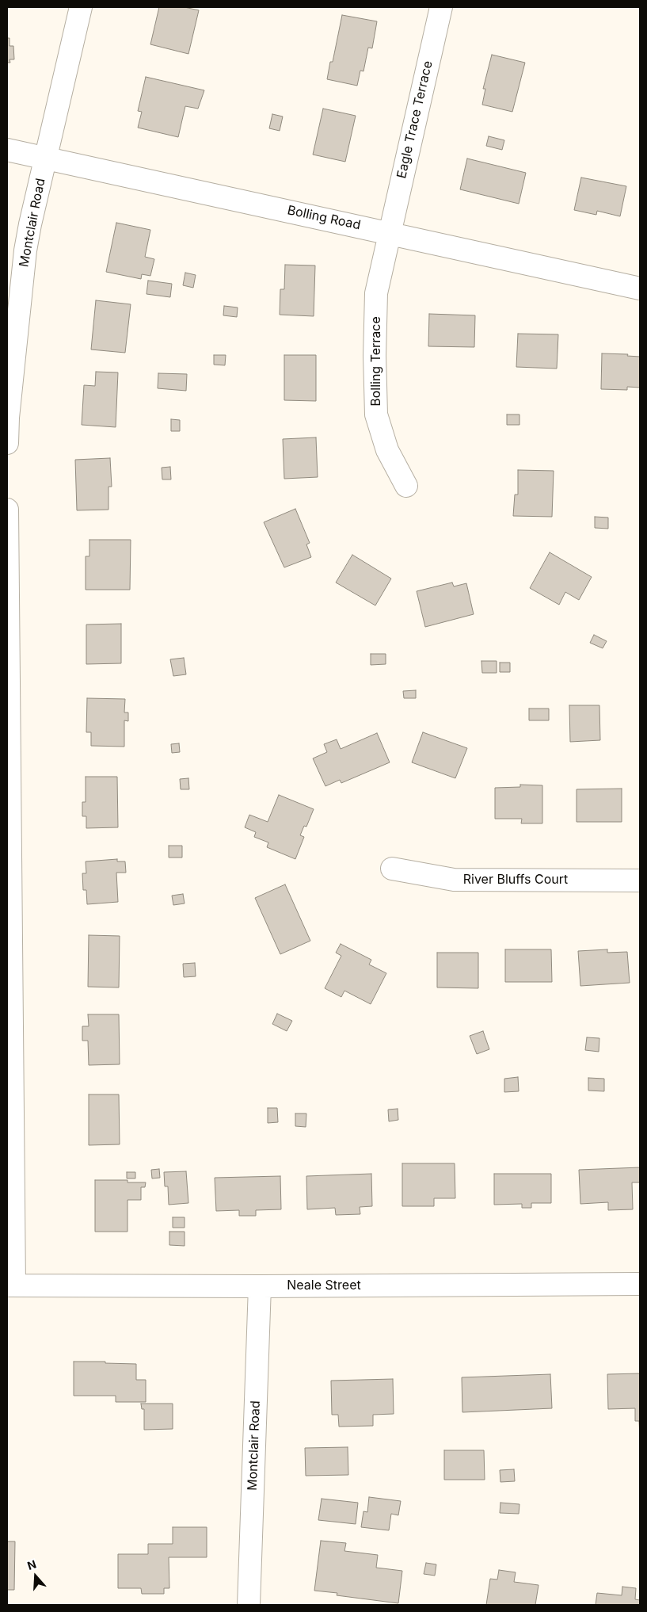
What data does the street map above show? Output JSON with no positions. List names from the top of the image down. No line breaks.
{"streets":{"street":["Eagle Trace Terrace","Bolling Road","Montclair Road","Bolling Terrace","River Bluffs Court","Neale Street"]},"crossings":[["Eagle Trace Terrace","Bolling Road"],["Eagle Trace Terrace","Bolling Terrace"],["Bolling Road","Montclair Road"],["Bolling Road","Bolling Terrace"],["Montclair Road","Neale Street"]],"north":"top"}
